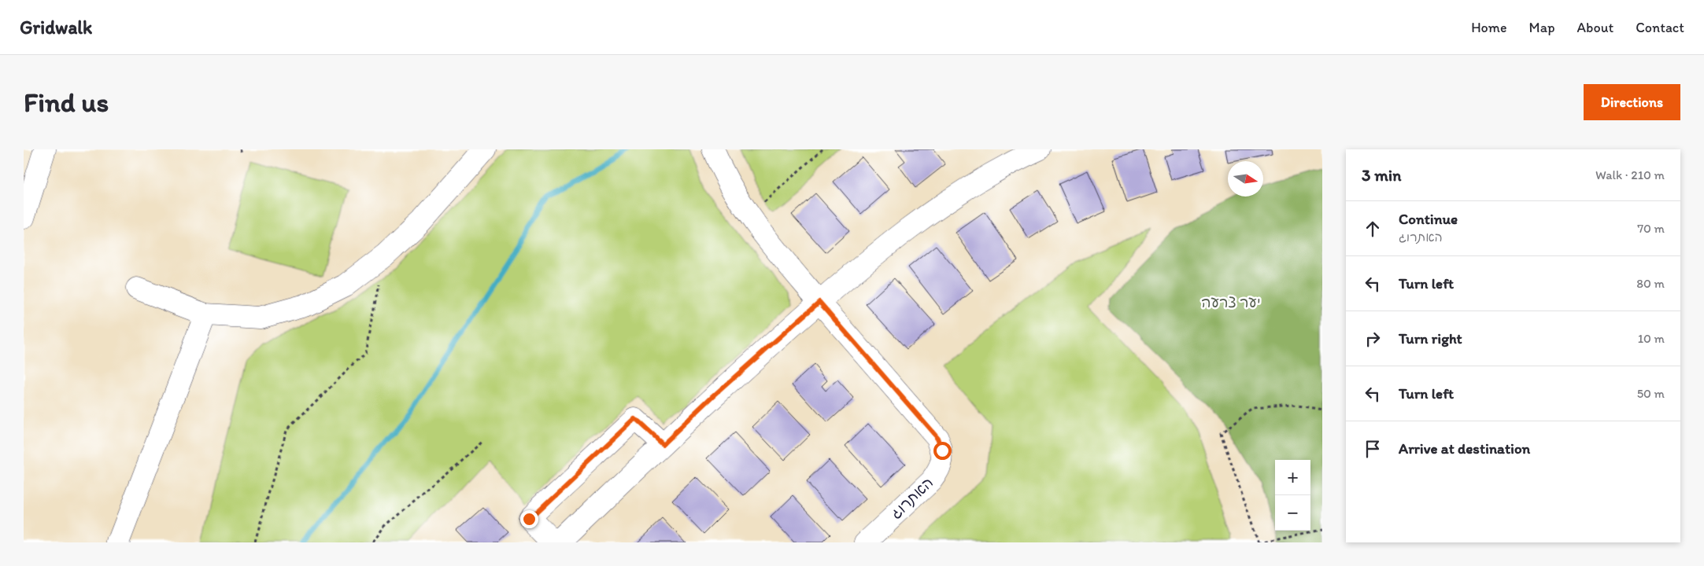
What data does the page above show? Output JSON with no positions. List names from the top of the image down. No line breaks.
{"streets":{"street":["האתרוג"]},"parks":["יער צרעה"],"north":"right","page":{"header":"Gridwalk","nav":["Home","Map","About","Contact"],"buttons":"Directions","title":"Find us","heading":["3 min","Walk · 210 m"],"list":[["Continue","האתרוג","70 m"],["Turn left","80 m"],["Turn right","10 m"],["Turn left","50 m"],"Arrive at destination"],"map_buttons":["+","−"]}}
